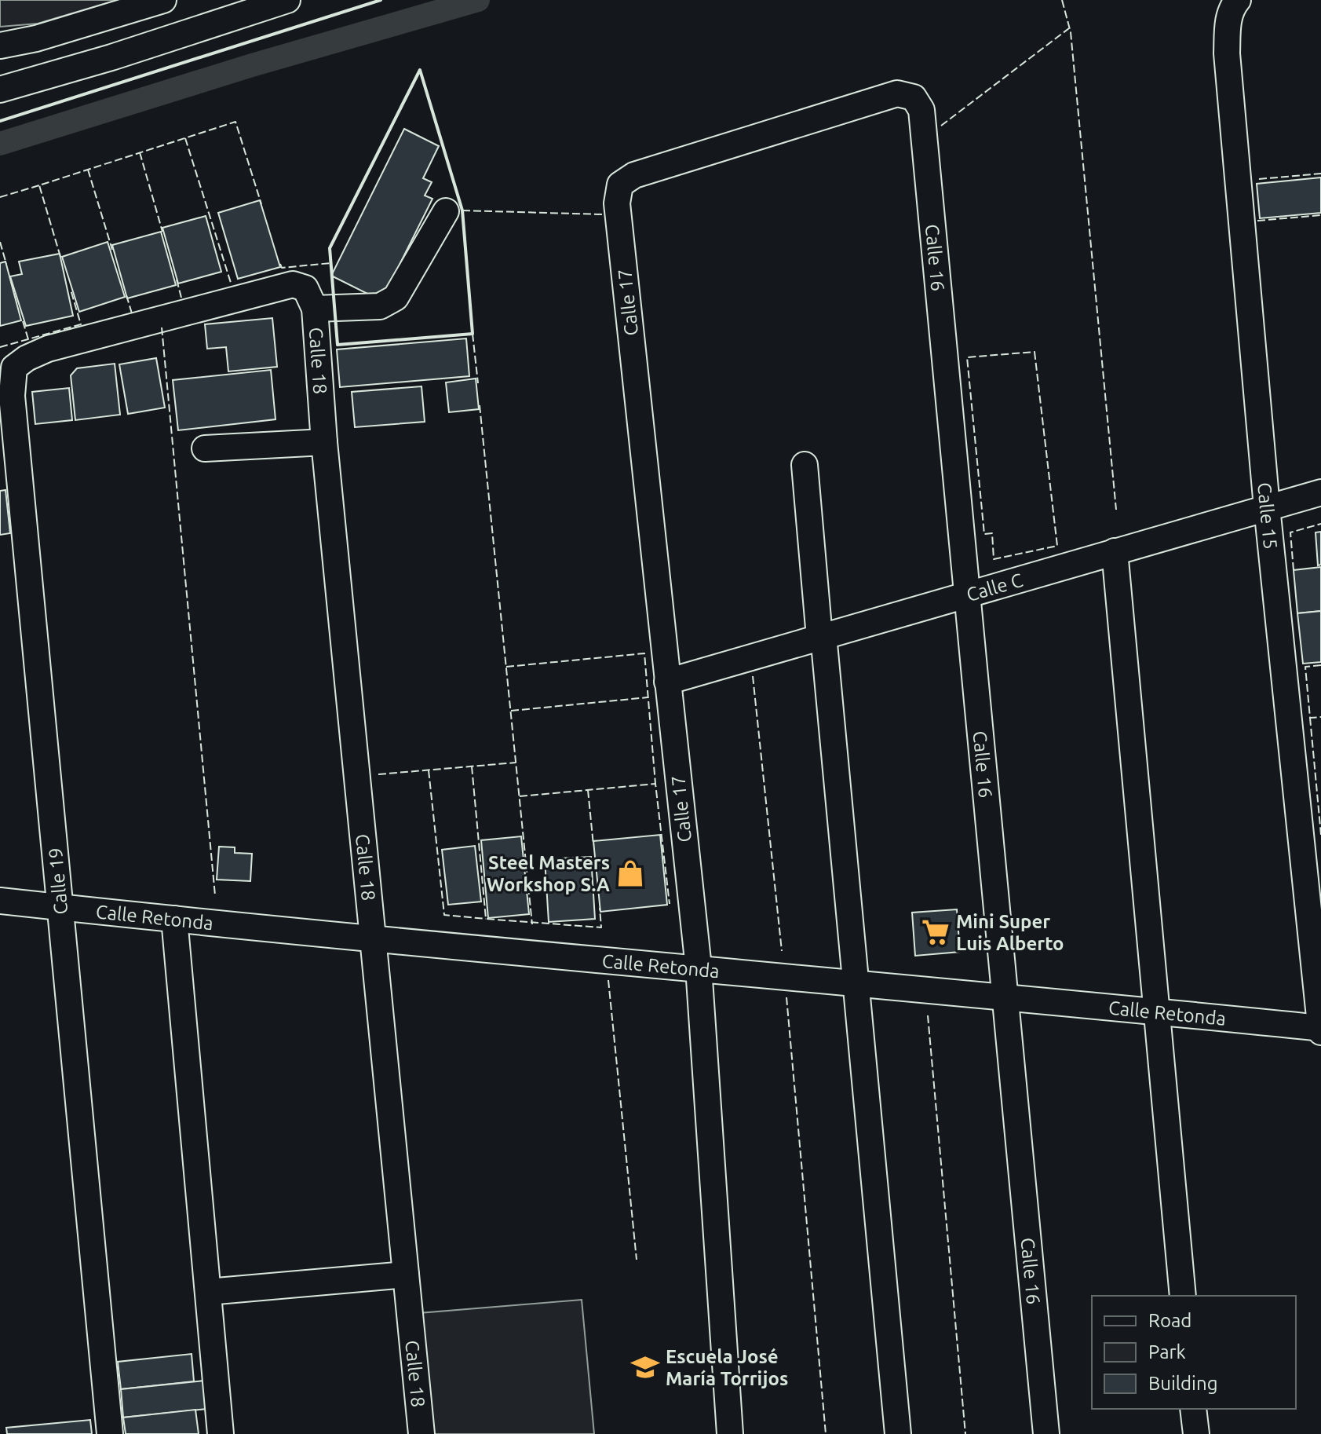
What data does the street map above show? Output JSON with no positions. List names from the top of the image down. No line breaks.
{"streets":{"street":["Calle 16","Calle 17","Calle 18","Calle 15","Calle C","Calle 19","Calle Retonda"]},"crossings":[["Calle 16","Calle 17"],["Calle 16","Calle C"],["Calle 16","Calle Retonda"],["Calle 17","Calle C"],["Calle 17","Calle Retonda"],["Calle 18","Calle 19"],["Calle 18","Calle Retonda"],["Calle 15","Calle C"],["Calle 15","Calle Retonda"],["Calle 19","Calle Retonda"]],"places":{"shop":["Steel Masters Workshop S.A"],"supermarket":["Mini Super Luis Alberto"],"school or university":["Escuela José María Torrijos"]},"legend":["Road","Park","Building"]}
